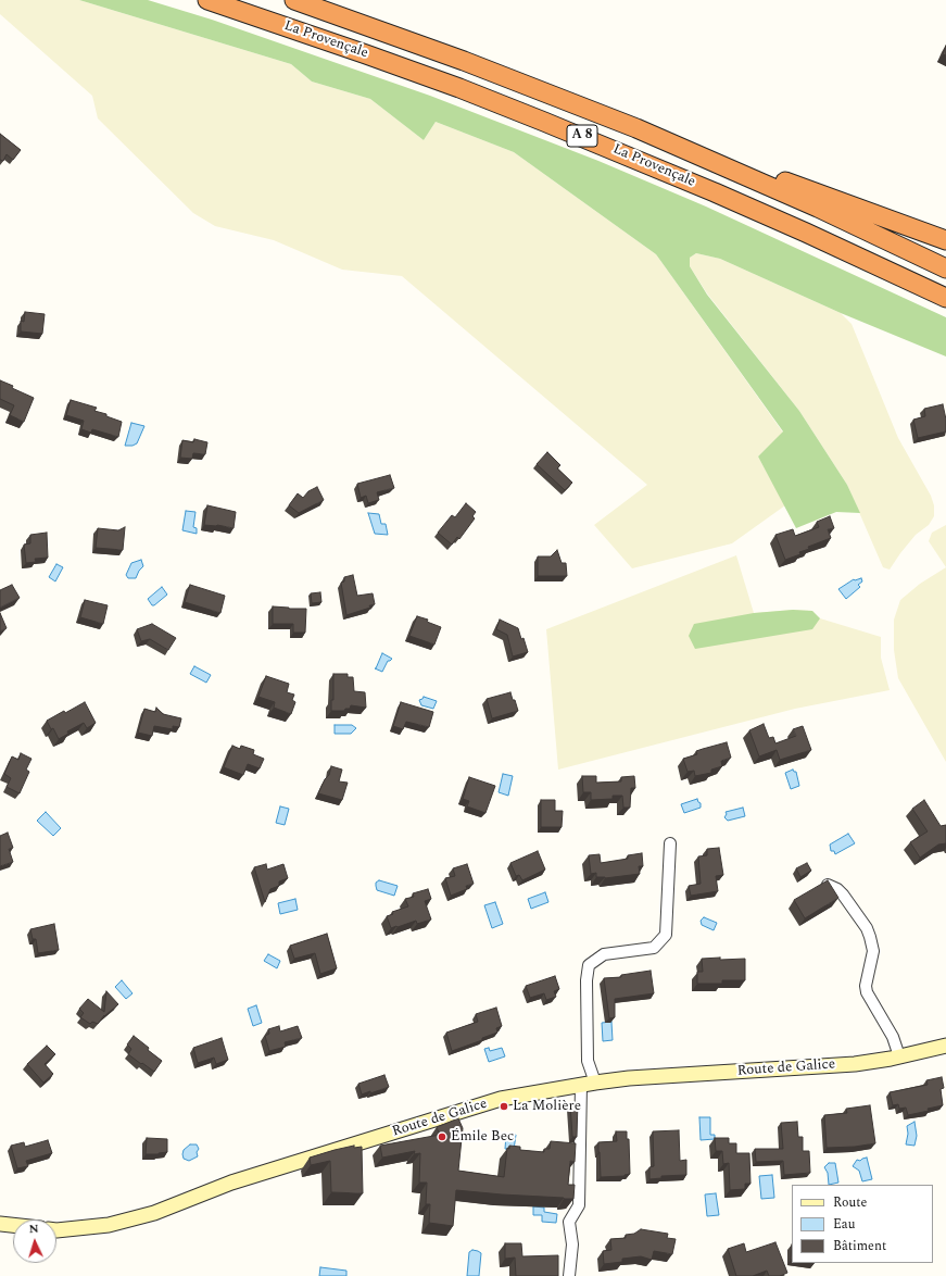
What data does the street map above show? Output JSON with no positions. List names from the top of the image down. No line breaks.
{"streets":{"highway":["La Provençale","A 8"],"main road":["Route de Galice"]},"places":["La Molière","Émile Bec"],"legend":["Route","Eau","Bâtiment"],"north":"top"}
